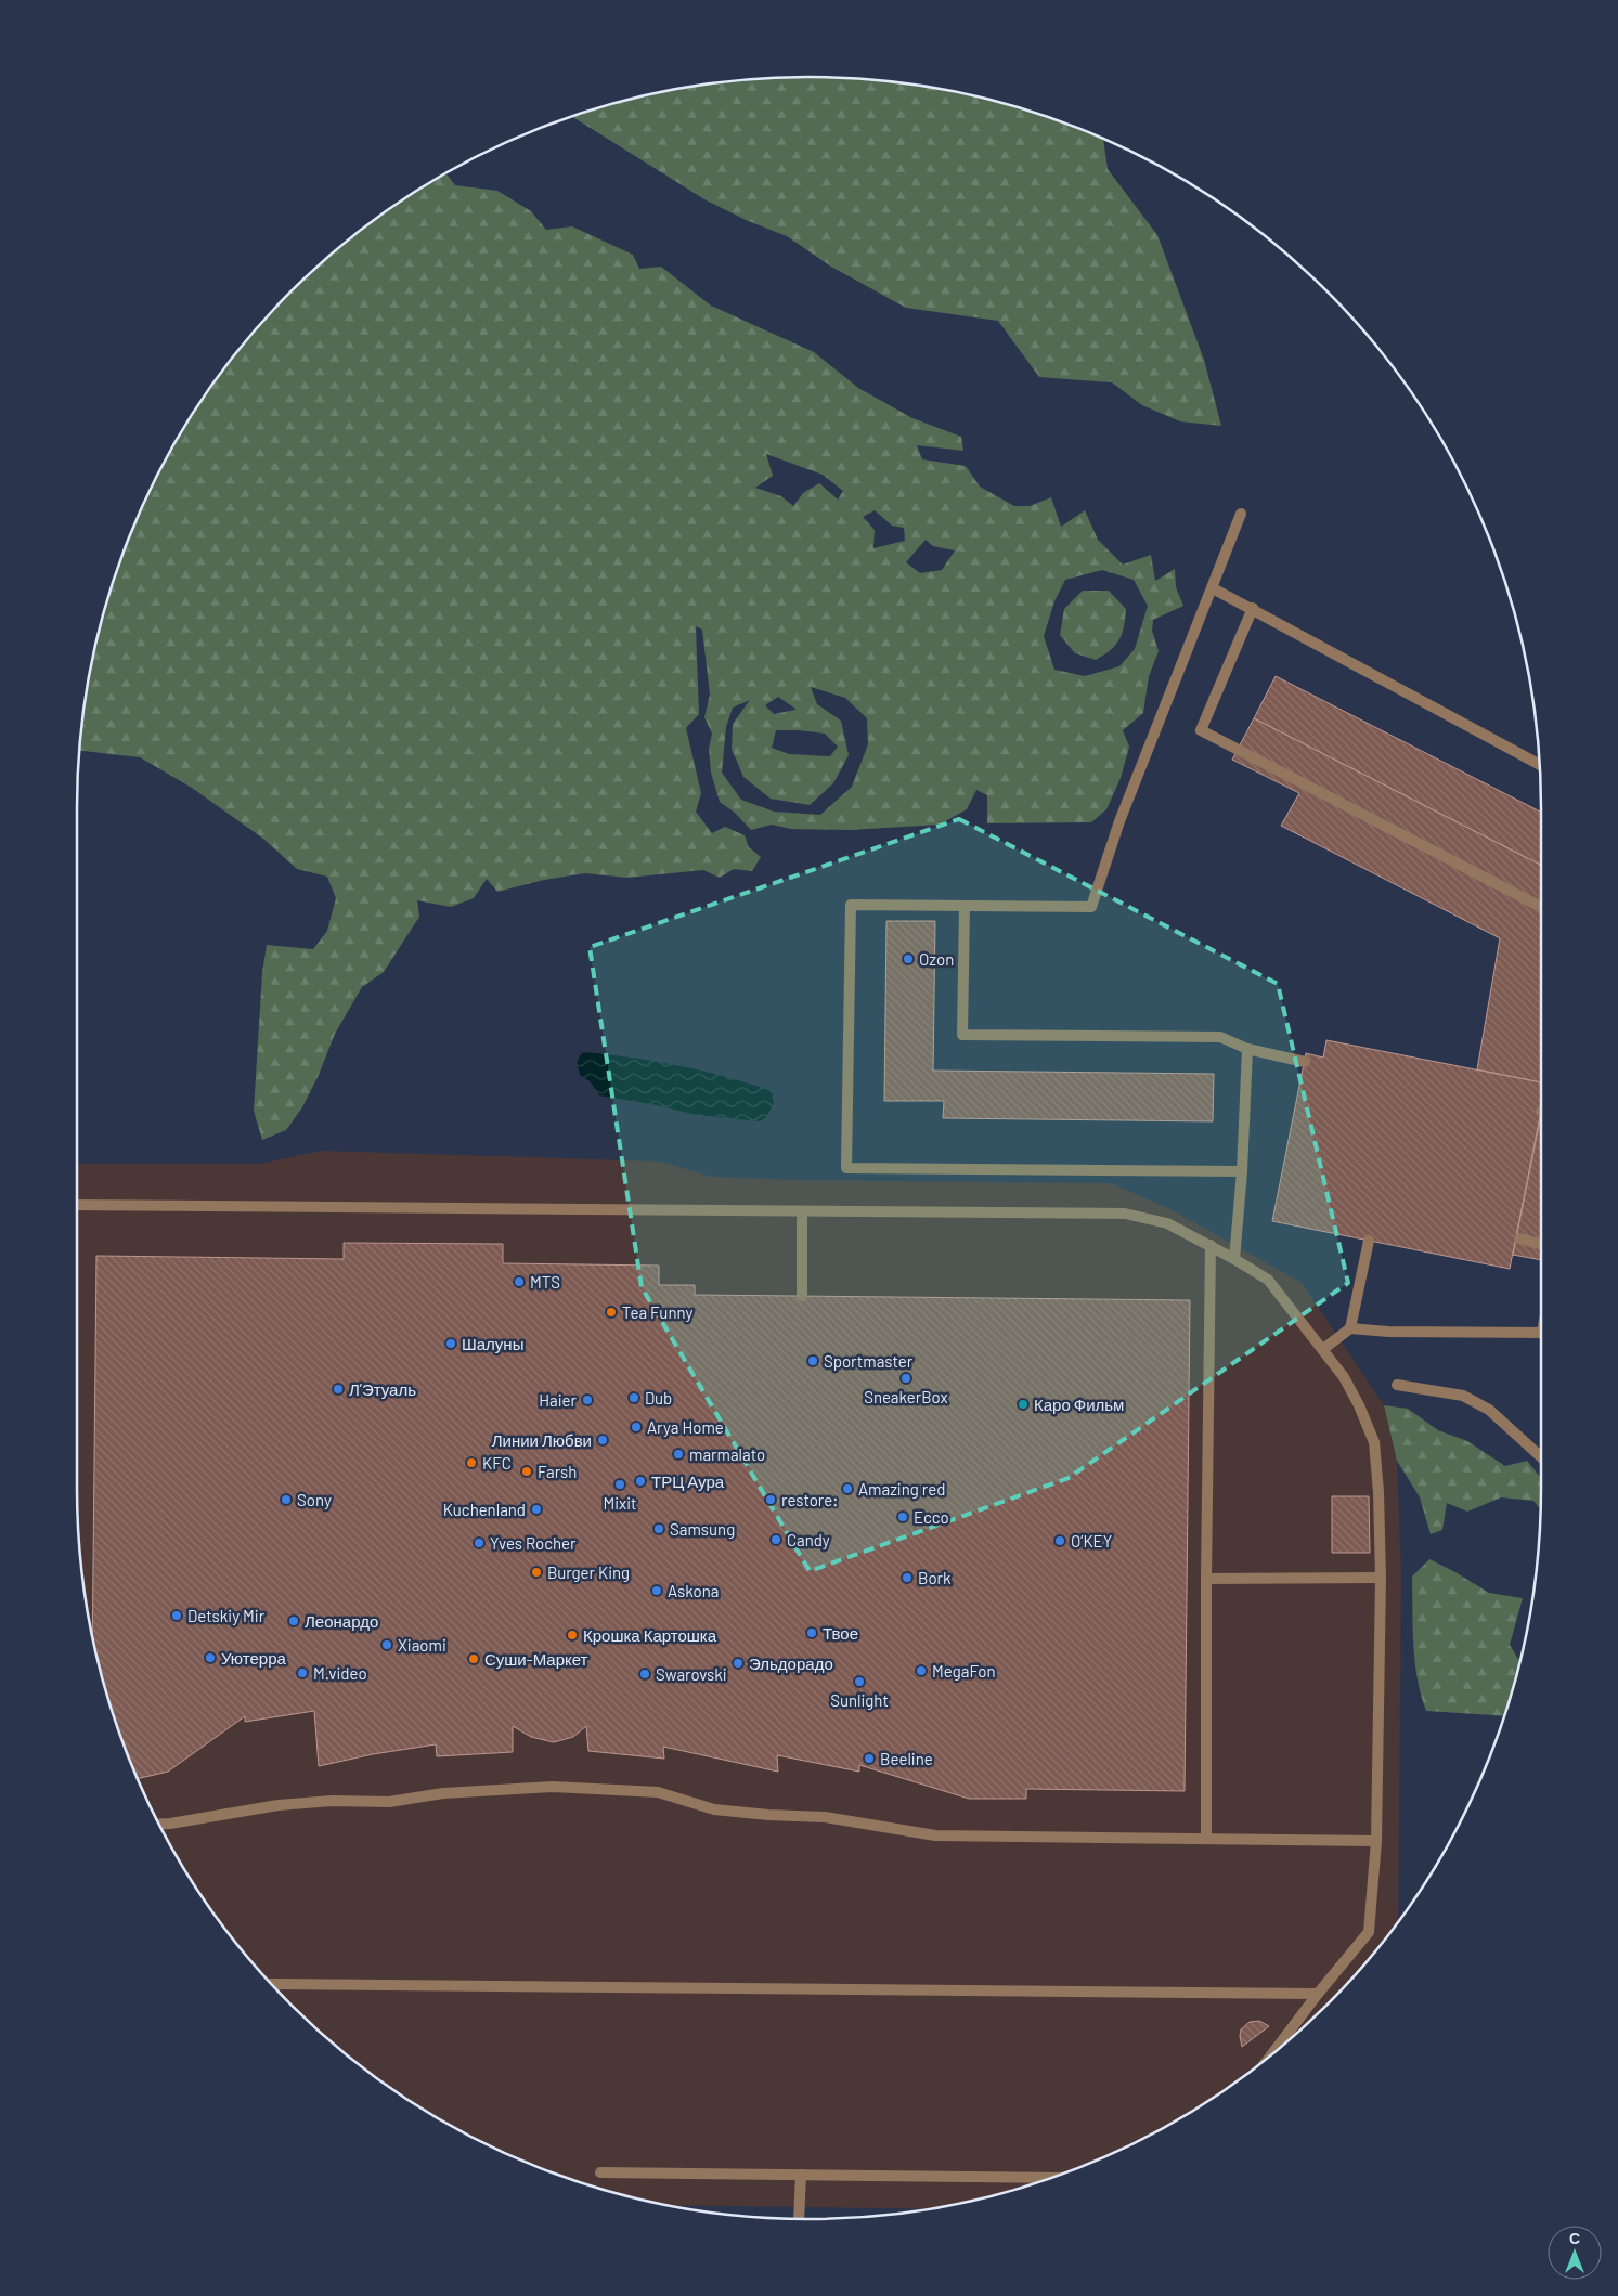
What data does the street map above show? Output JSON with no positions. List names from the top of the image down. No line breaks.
{"places":["Ozon","MTS","Tea Funny","Шалуны","Sportmaster","SneakerBox","Л’Этуаль","Dub","Haier","Каро Фильм","Arya Home","Линии Любви","marmalato","KFC","Farsh","ТРЦ Аура","Mixit","Amazing red","Sony","restore:","Kuchenland","Ecco","Samsung","Candy","O’KEY","Yves Rocher","Burger King","Bork","Askona","Detskiy Mir","Леонардо","Твое","Крошка Картошка","Xiaomi","Уютерра","Суши-Маркет","Эльдорадо","MegaFon","M.video","Swarovski","Sunlight","Beeline"],"north":"top"}
